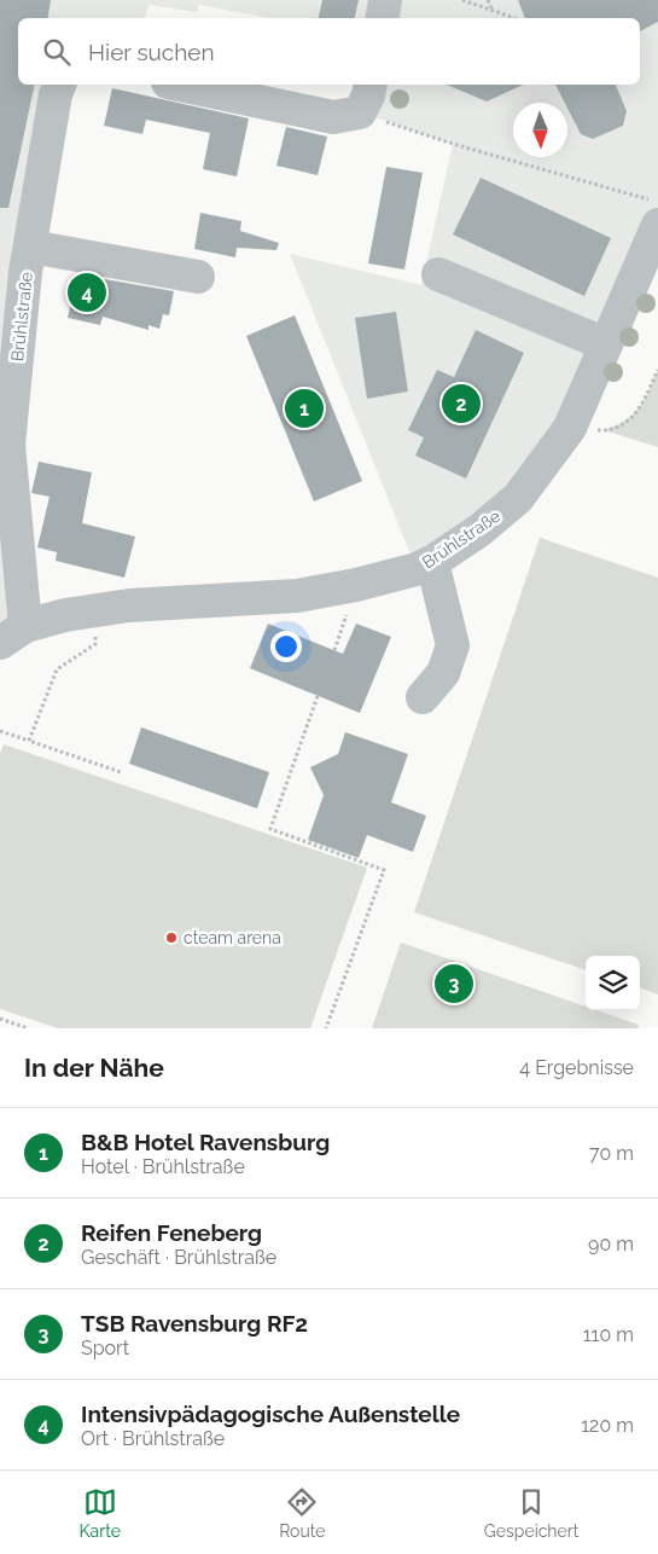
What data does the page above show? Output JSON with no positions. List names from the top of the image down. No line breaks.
{"streets":{"street":["Brühlstraße"]},"places":["cteam arena"],"north":"bottom","page":{"search":"Hier suchen","pins":["4","2","1","3"],"heading":["In der Nähe","4 Ergebnisse"],"list":[{"mark":"1","name":"B&B Hotel Ravensburg","note":"Hotel · Brühlstraße","value":"70 m"},{"mark":"2","name":"Reifen Feneberg","note":"Geschäft · Brühlstraße","value":"90 m"},{"mark":"3","name":"TSB Ravensburg RF2","note":"Sport","value":"110 m"},{"mark":"4","name":"Intensivpädagogische Außenstelle","note":"Ort · Brühlstraße","value":"120 m"}],"nav":["Karte","Route","Gespeichert"]}}
